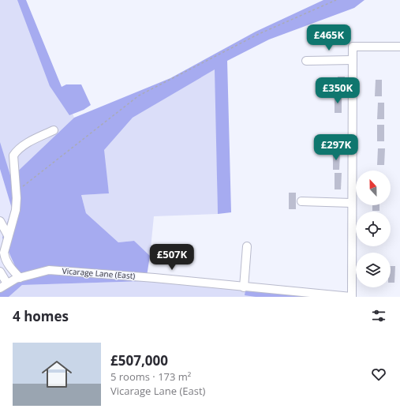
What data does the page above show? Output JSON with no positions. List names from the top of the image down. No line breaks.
{"streets":{"street":["Vicarage Lane (East)"]},"north":"top","page":{"price":["£465K","£350K","£297K","£507K"],"heading":"4 homes","list":[{"name":"£507,000","note":"5 rooms · 173 m² · Vicarage Lane (East)"}]}}
